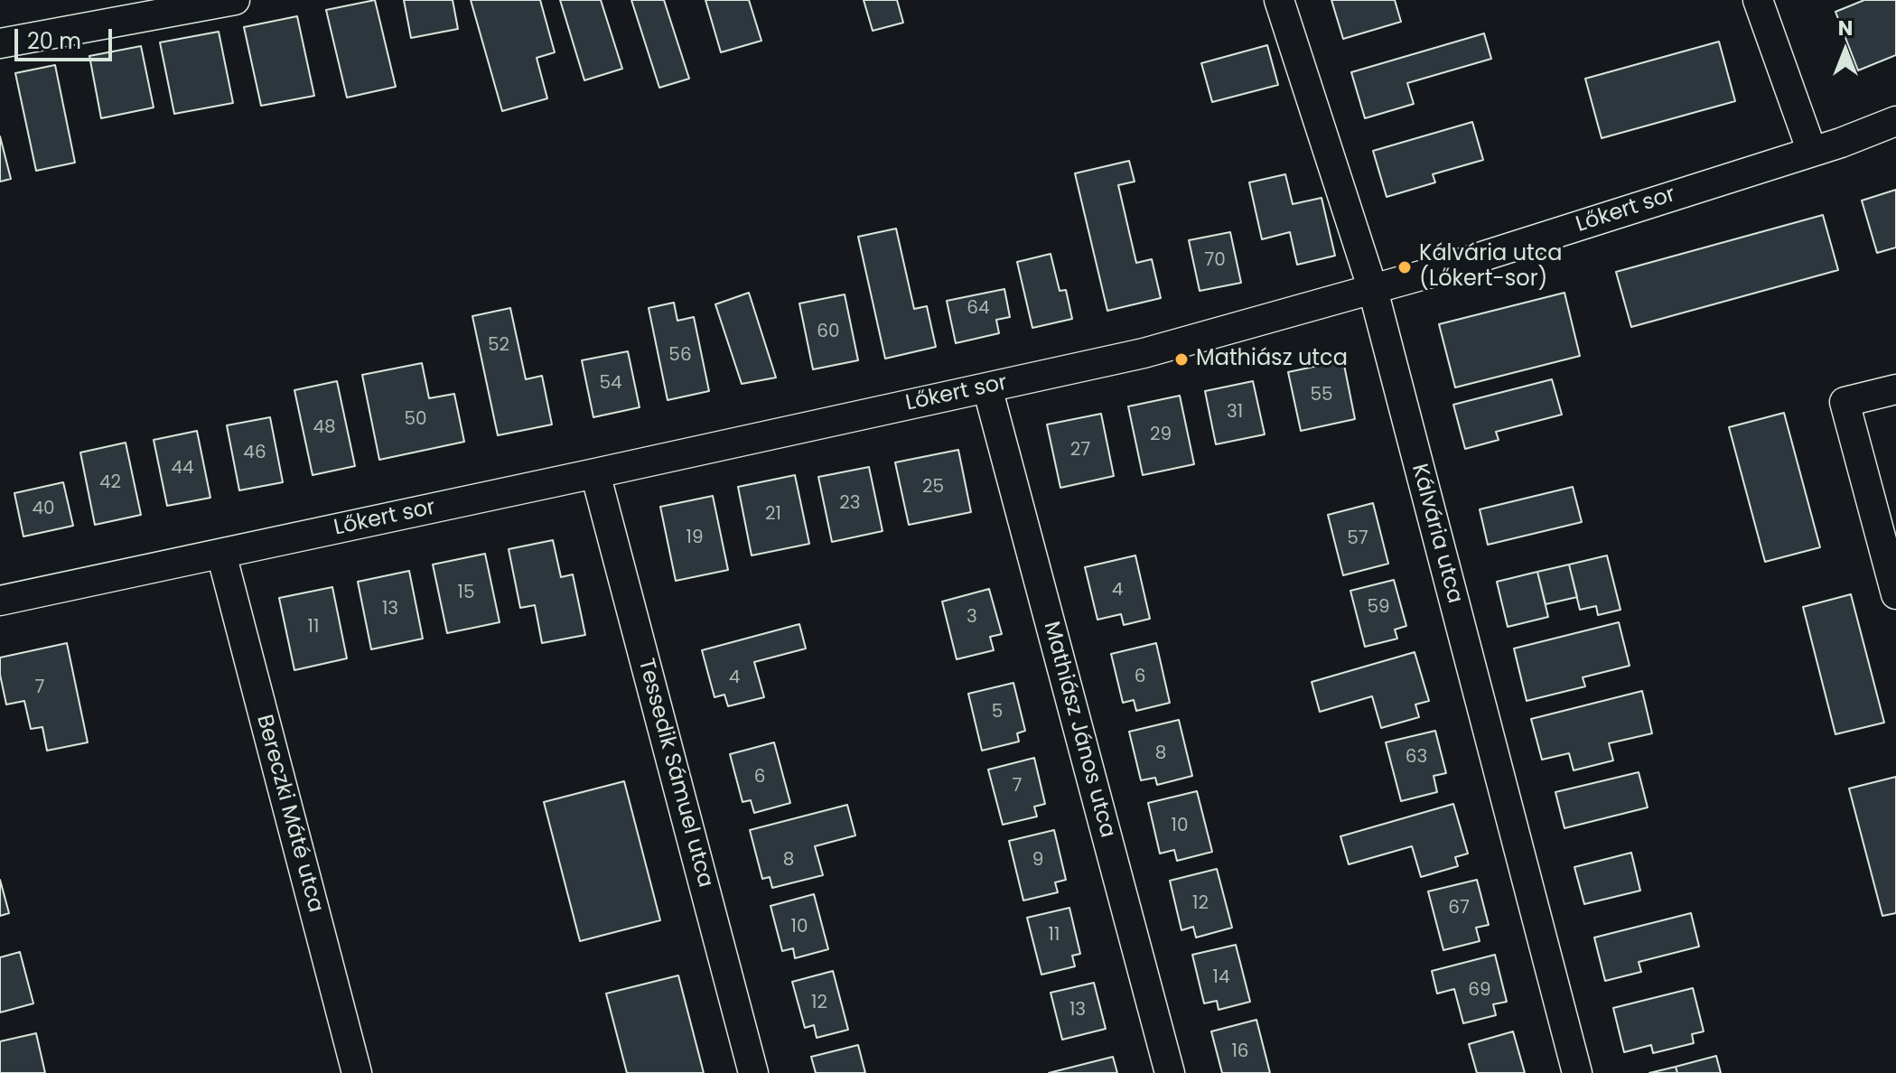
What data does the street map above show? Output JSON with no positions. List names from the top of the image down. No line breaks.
{"streets":{"street":["Lőkert sor","Kálvária utca","Mathiász János utca","Tessedik Sámuel utca","Bereczki Máté utca"]},"crossings":[["Lőkert sor","Kálvária utca"],["Lőkert sor","Mathiász János utca"],["Lőkert sor","Tessedik Sámuel utca"],["Lőkert sor","Bereczki Máté utca"]],"places":["Kálvária utca (Lőkert-sor)","Mathiász utca"],"house_numbers":["70","64","60","52","56","54","55","31","50","48","29","27","46","44","42","25","23","40","21","19","57","4","15","59","13","3","11","6","4","7","5","8","63","6","7","10","8","9","12","67","10","11","14","69","12","13","16"],"scale_bar":"20 m","north":"top"}
